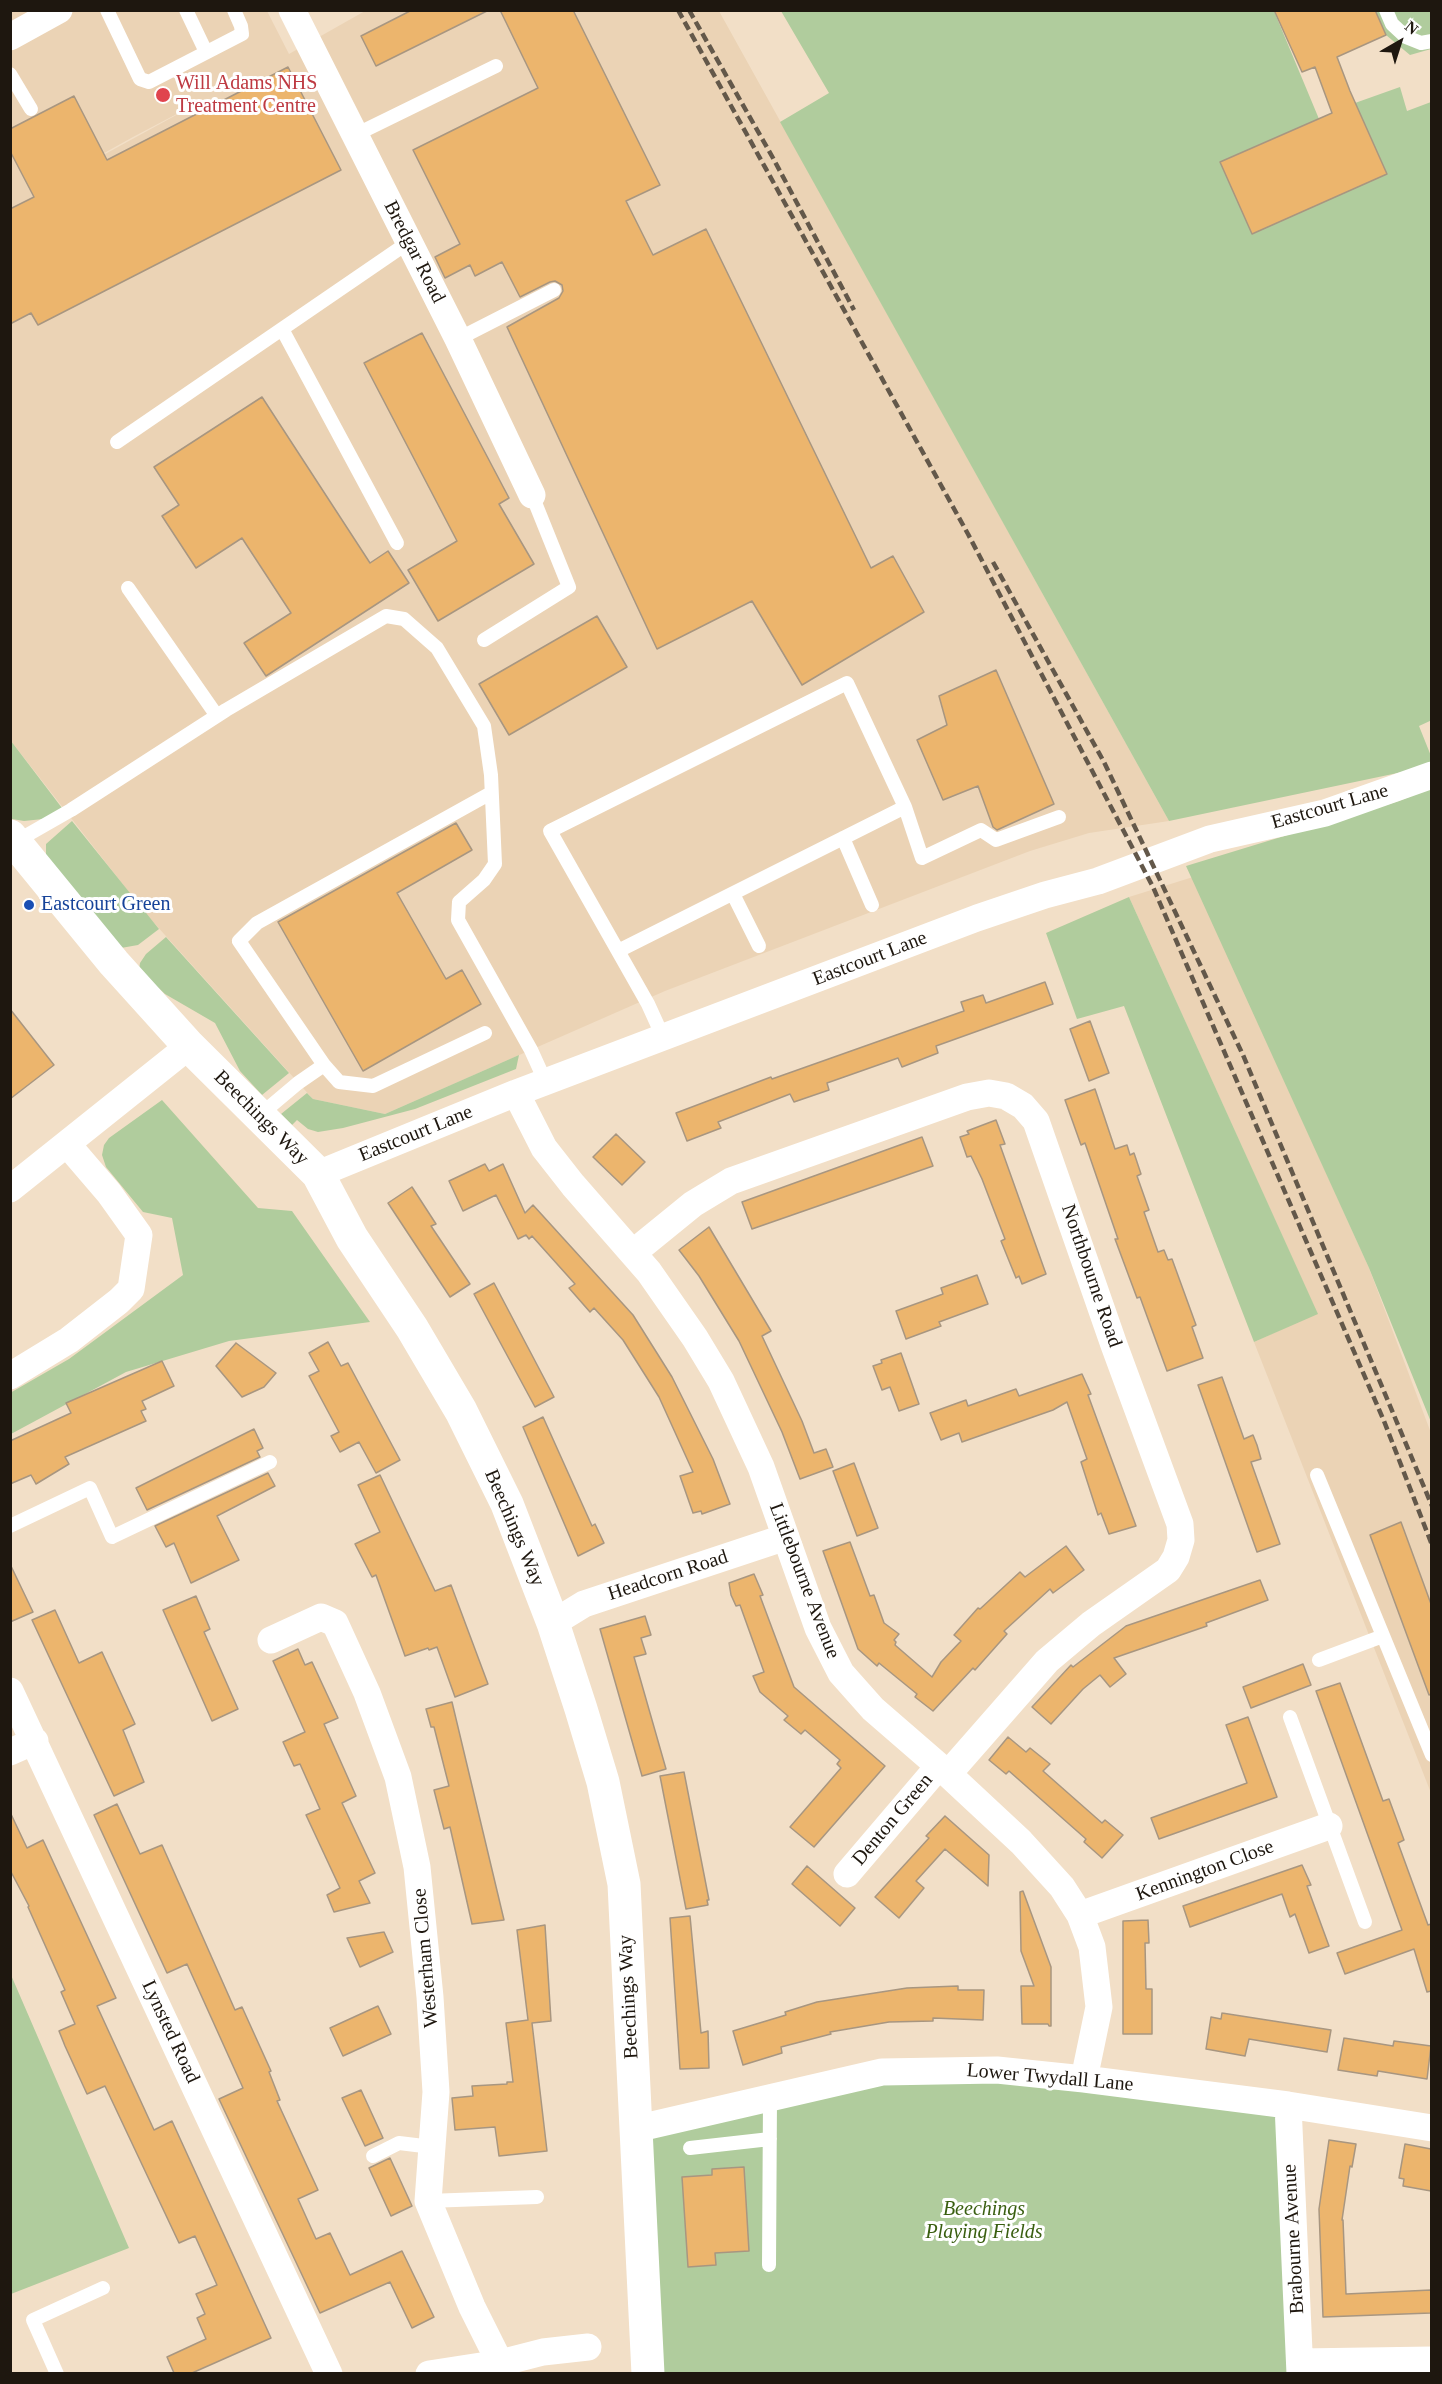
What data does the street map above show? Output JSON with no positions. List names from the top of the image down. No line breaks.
{"streets":{"street":["Bredgar Road","Eastcourt Lane","Beechings Way","Northbourne Road","Headcorn Road","Littlebourne Avenue","Denton Green","Kennington Close","Westerham Close","Lynsted Road","Lower Twydall Lane","Brabourne Avenue"]},"crossings":[["Eastcourt Lane","Beechings Way"],["Eastcourt Lane","Littlebourne Avenue"],["Beechings Way","Headcorn Road"],["Beechings Way","Lower Twydall Lane"],["Northbourne Road","Littlebourne Avenue"],["Northbourne Road","Denton Green"],["Headcorn Road","Littlebourne Avenue"],["Littlebourne Avenue","Denton Green"],["Littlebourne Avenue","Kennington Close"],["Littlebourne Avenue","Lower Twydall Lane"],["Lower Twydall Lane","Brabourne Avenue"]],"parks":["Beechings Playing Fields"],"places":["Will Adams NHS Treatment Centre","Eastcourt Green"],"north":"top right"}
